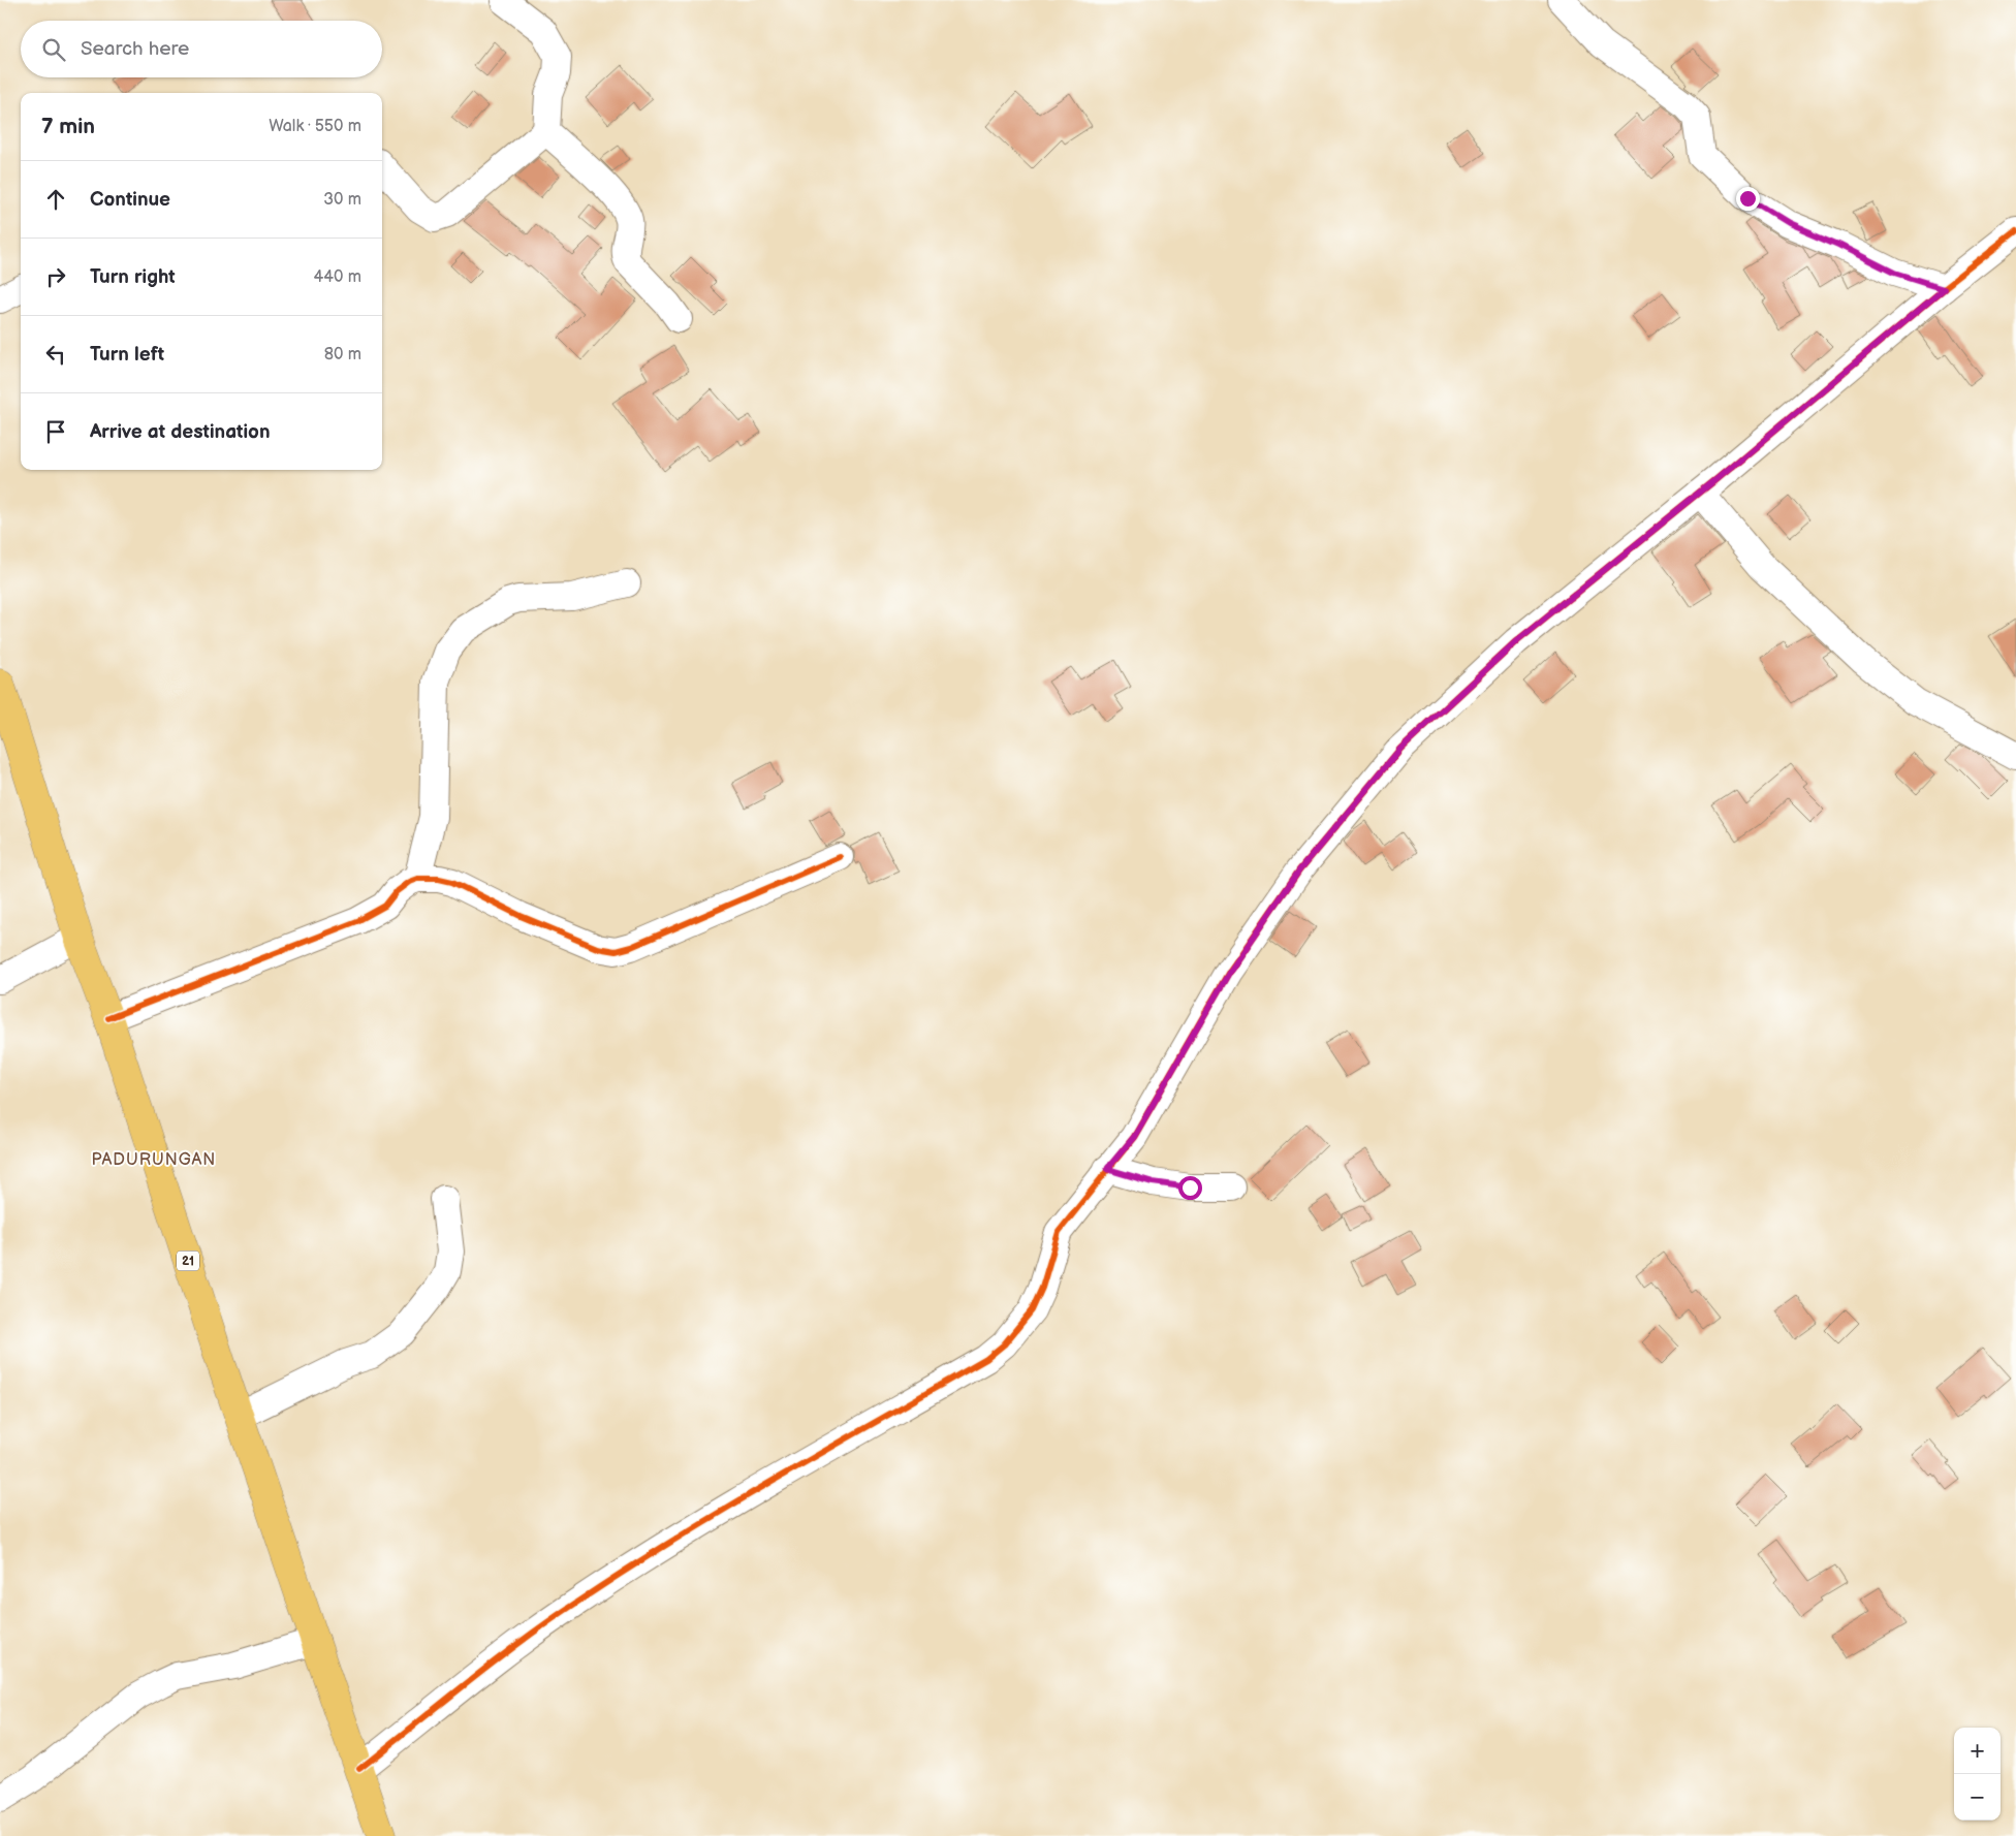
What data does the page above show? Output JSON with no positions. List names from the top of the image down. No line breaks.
{"streets":{"highway":["21"]},"districts":["PADURUNGAN"],"page":{"search":"Search here","heading":["7 min","Walk · 550 m"],"list":[["Continue","30 m"],["Turn right","440 m"],["Turn left","80 m"],"Arrive at destination"],"map_buttons":["+","−"]}}
